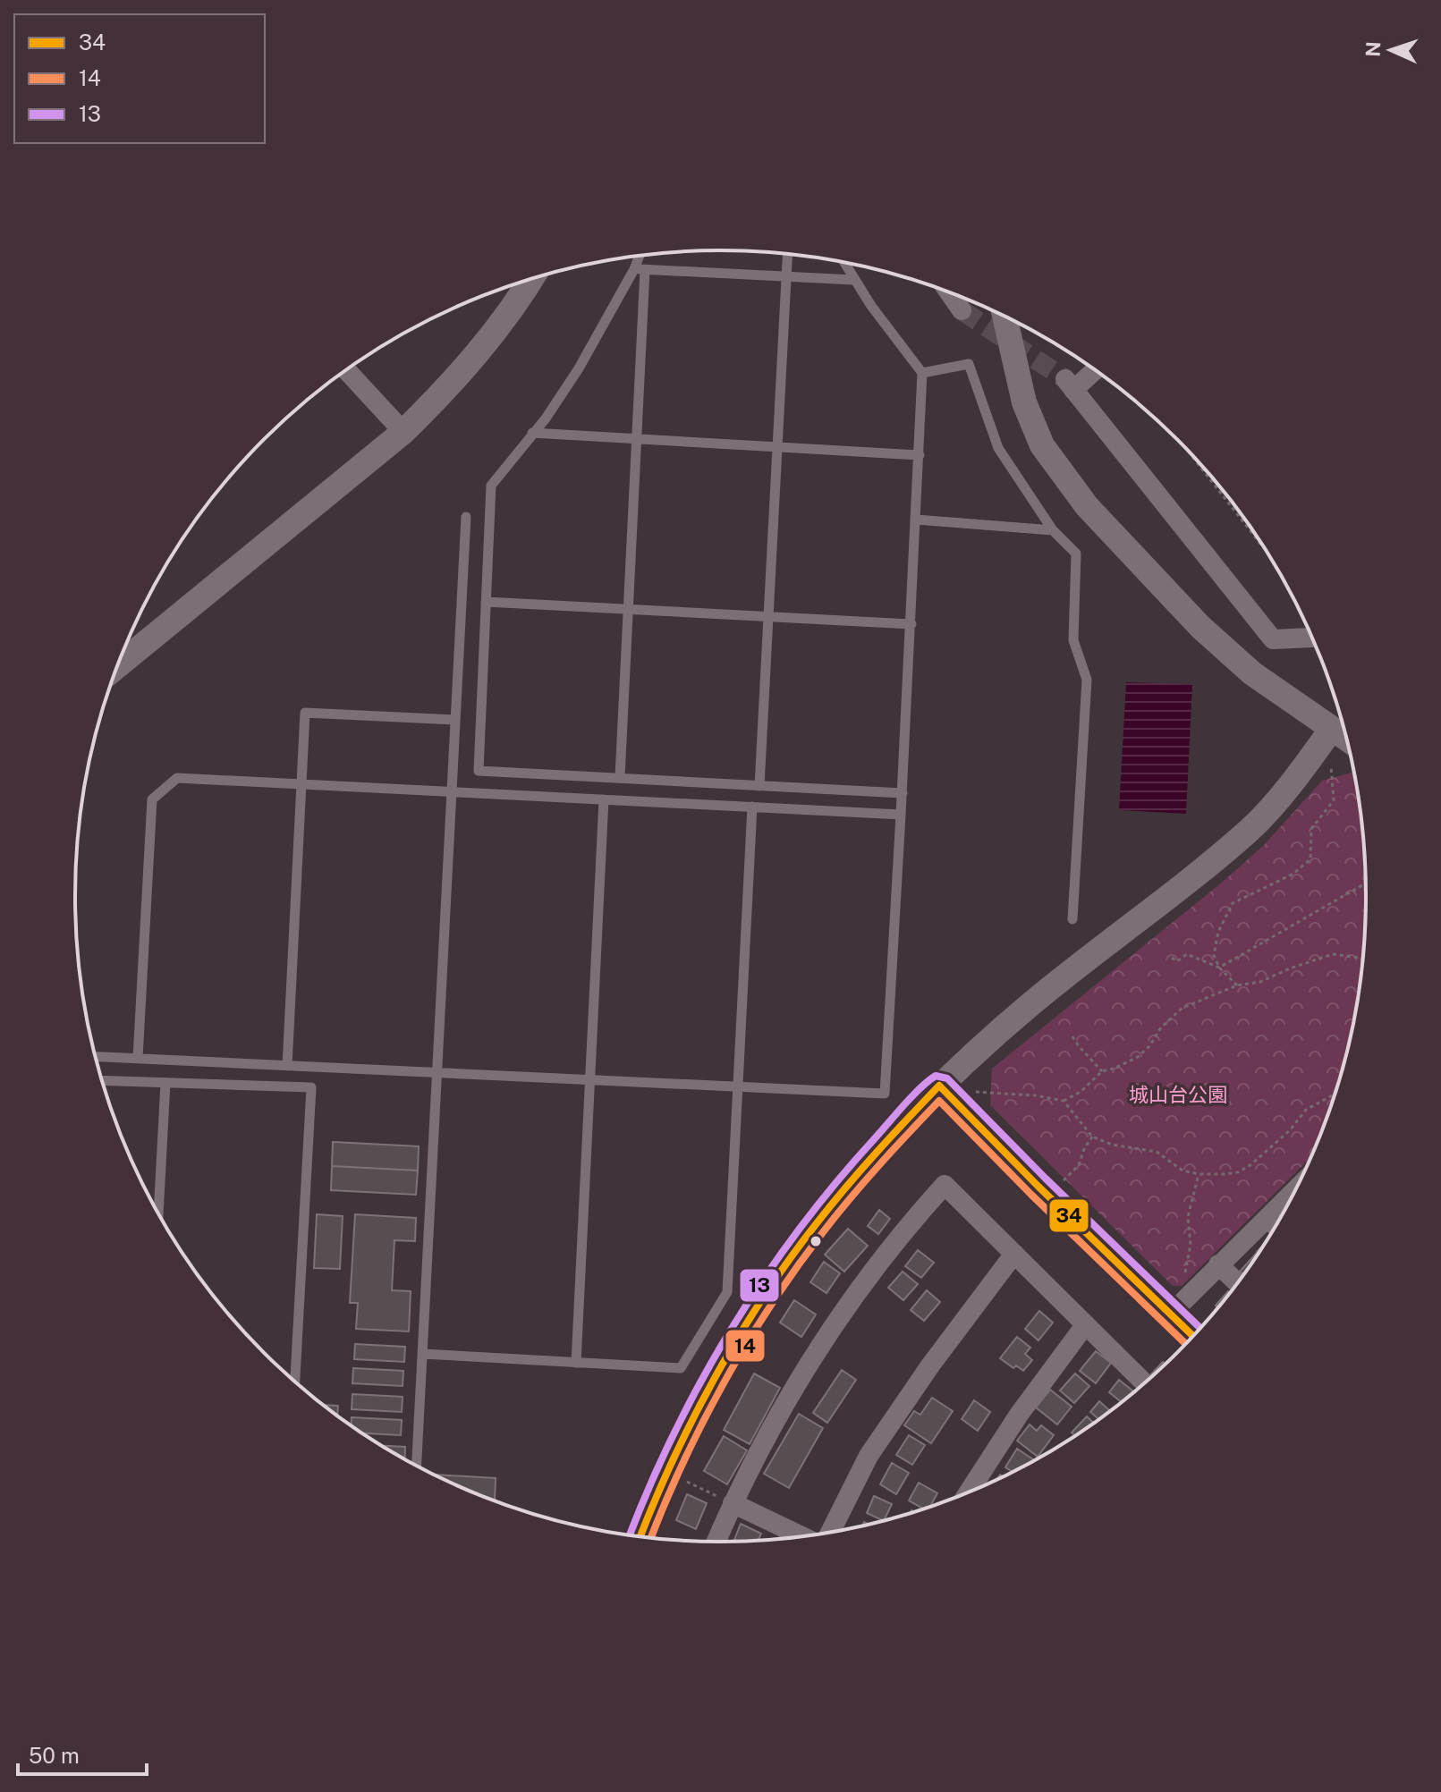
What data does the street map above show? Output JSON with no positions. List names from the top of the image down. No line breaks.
{"parks":["城山台公園"],"lines":["transit line 13","transit line 34","transit line 14"],"legend":["34","14","13"],"scale_bar":"50 m","north":"left"}
